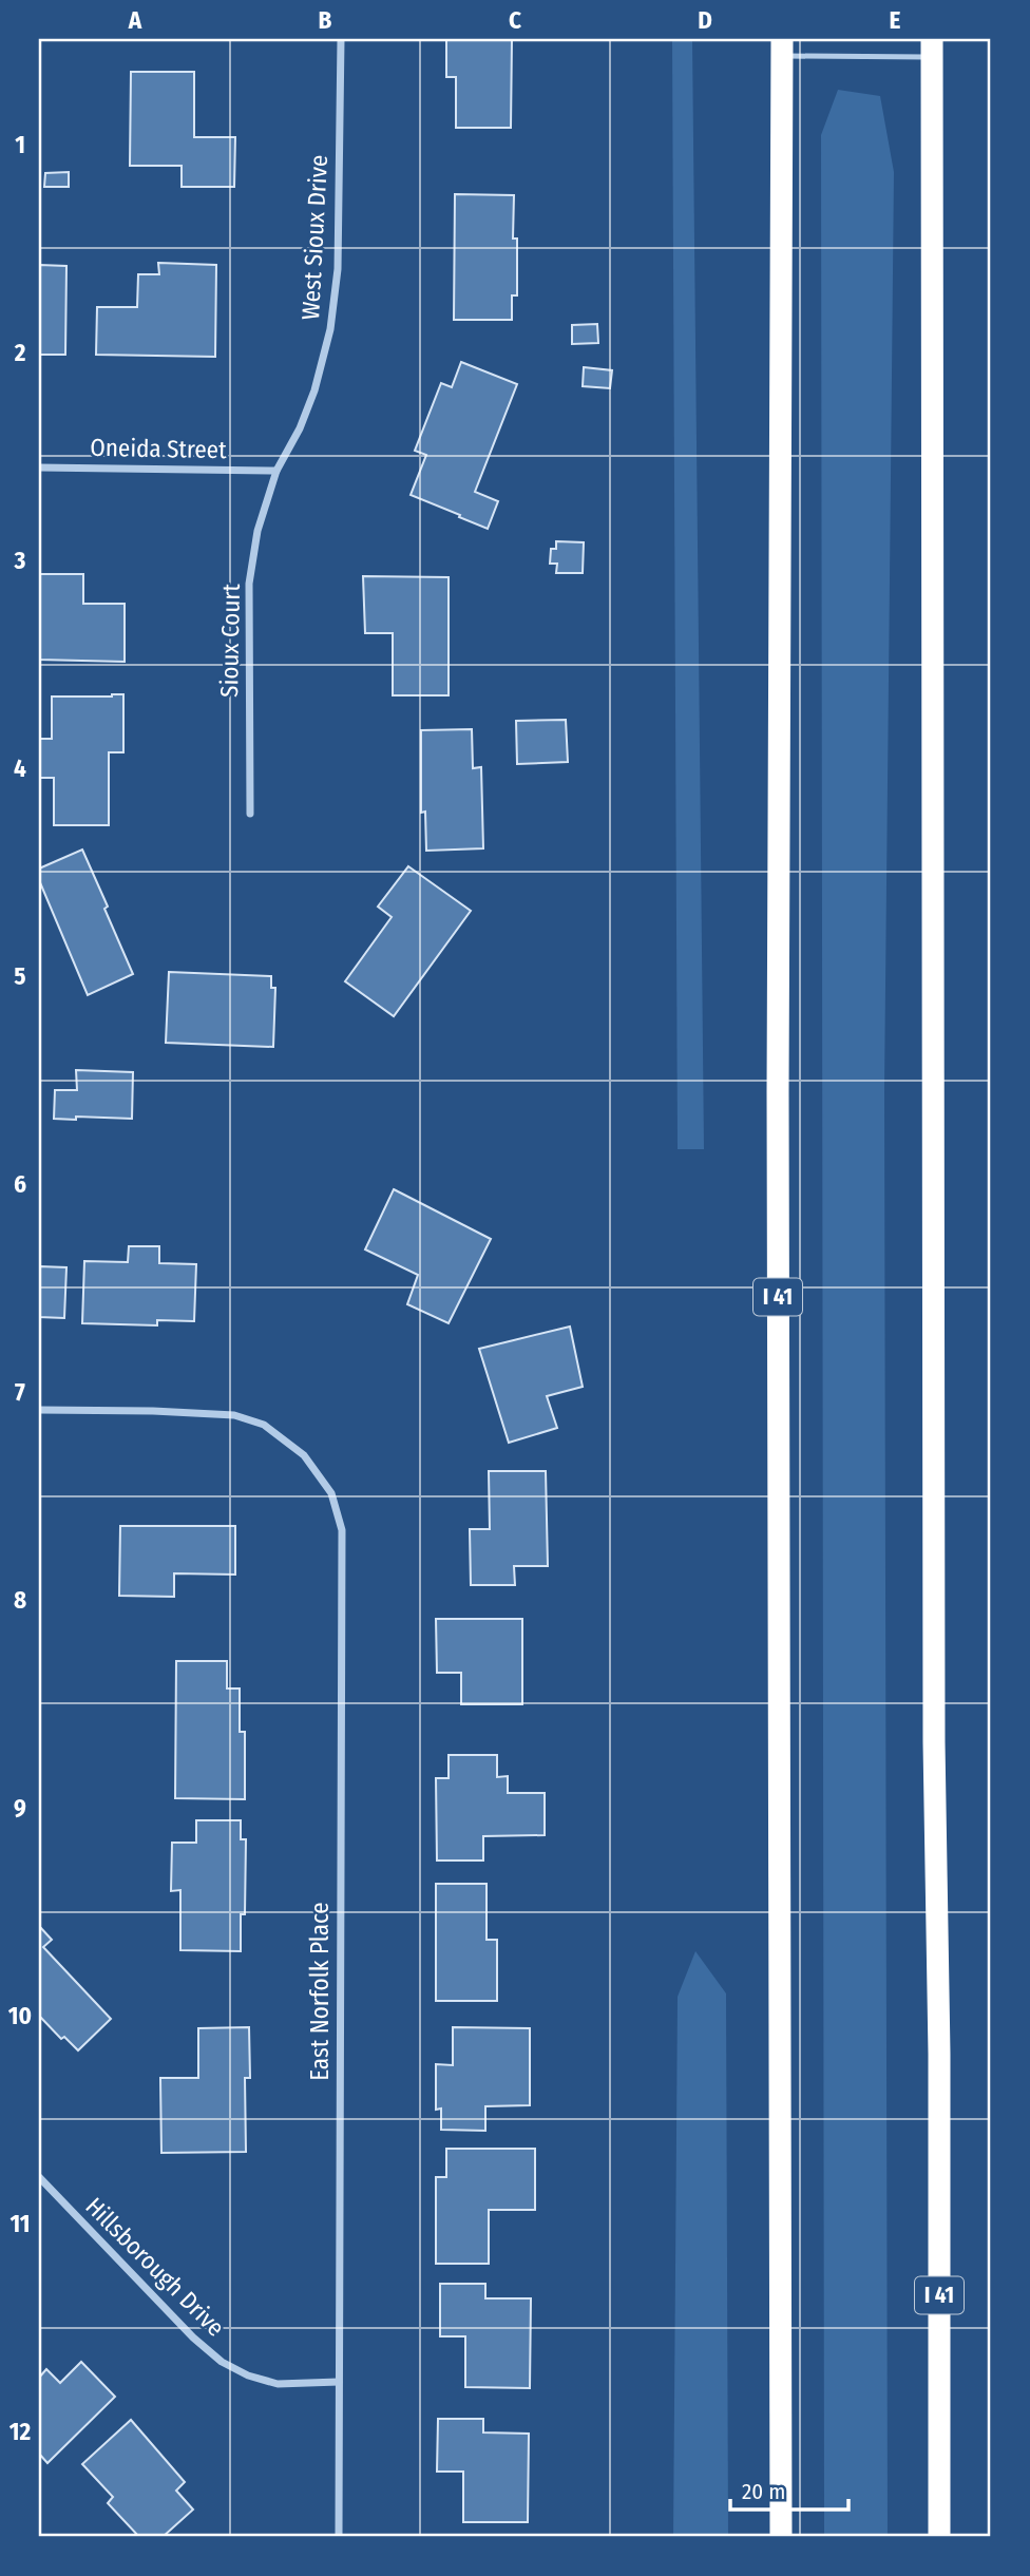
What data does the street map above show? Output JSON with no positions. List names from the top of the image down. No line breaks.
{"streets":{"highway":["I 41"],"street":["West Sioux Drive","Oneida Street","Sioux Court","East Norfolk Place","Hillsborough Drive"]},"crossings":[["West Sioux Drive","Oneida Street"],["West Sioux Drive","Sioux Court"],["Oneida Street","Sioux Court"],["East Norfolk Place","Hillsborough Drive"]],"scale_bar":"20 m","grid":{"columns":["A","B","C","D","E"],"rows":["1","2","3","4","5","6","7","8","9","10","11","12"]}}
